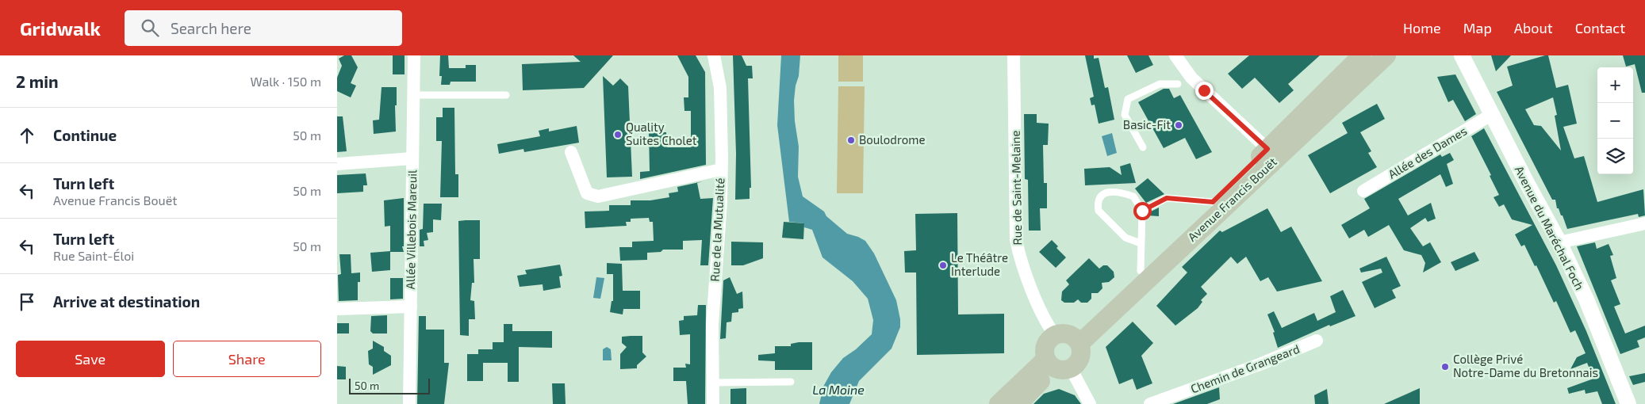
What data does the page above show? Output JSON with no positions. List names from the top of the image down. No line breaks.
{"streets":{"main road":["Avenue Francis Bouët"],"street":["Allée des Dames","Rue de Saint-Melaine","Avenue du Maréchal Foch","Allée Villebois Mareuil","Rue de la Mutualité","Chemin de Grangeard"]},"crossings":[["Allée des Dames","Avenue du Maréchal Foch"],["Rue de Saint-Melaine","Avenue Francis Bouët"]],"water":["La Moine"],"places":["Basic-Fit","Quality Suites Cholet","Boulodrome","Le Théâtre Interlude","Collège Privé Notre-Dame du Bretonnais"],"scale_bar":"50 m","page":{"header":"Gridwalk","search":"Search here","nav":["Home","Map","About","Contact"],"heading":["2 min","Walk · 150 m"],"map_buttons":["+","−"],"list":[["Continue","50 m"],["Turn left","Avenue Francis Bouët","50 m"],["Turn left","Rue Saint-Éloi","50 m"],"Arrive at destination"],"buttons":["Save","Share"],"scale":"50 m"}}
